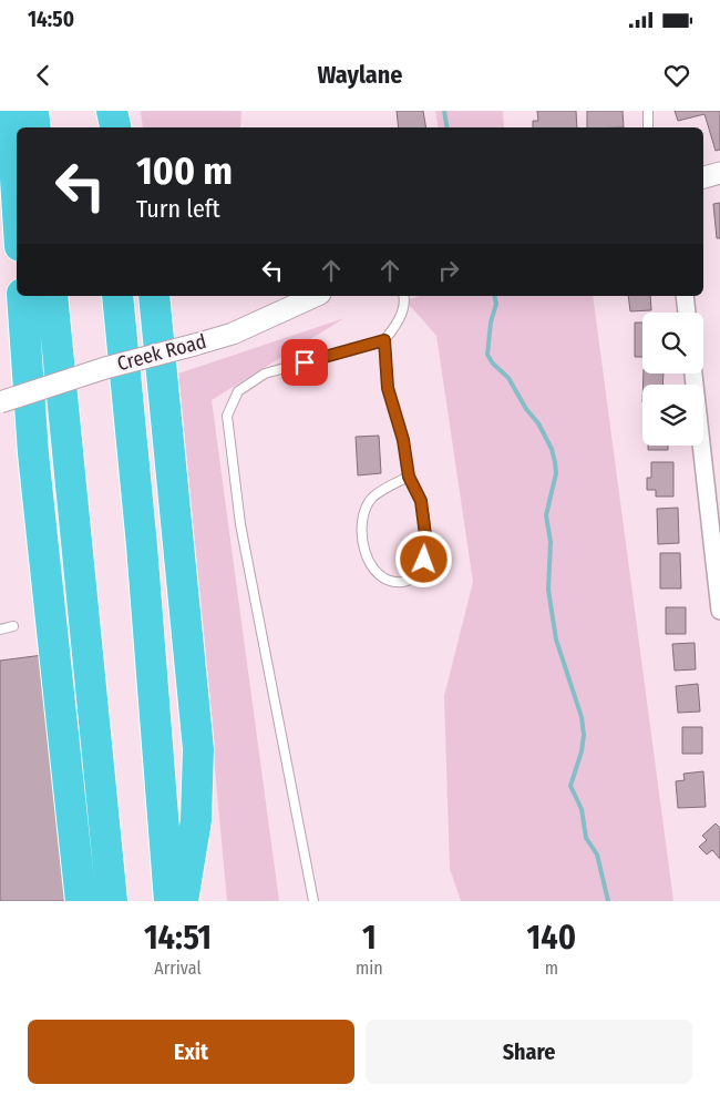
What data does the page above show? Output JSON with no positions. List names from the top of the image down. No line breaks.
{"streets":{"street":["Creek Road"]},"page":{"status":"14:50","header":"Waylane","turn":["100 m","Turn left"],"eta":["14:51","Arrival","1","min","140","m"],"buttons":["Exit","Share"]}}
